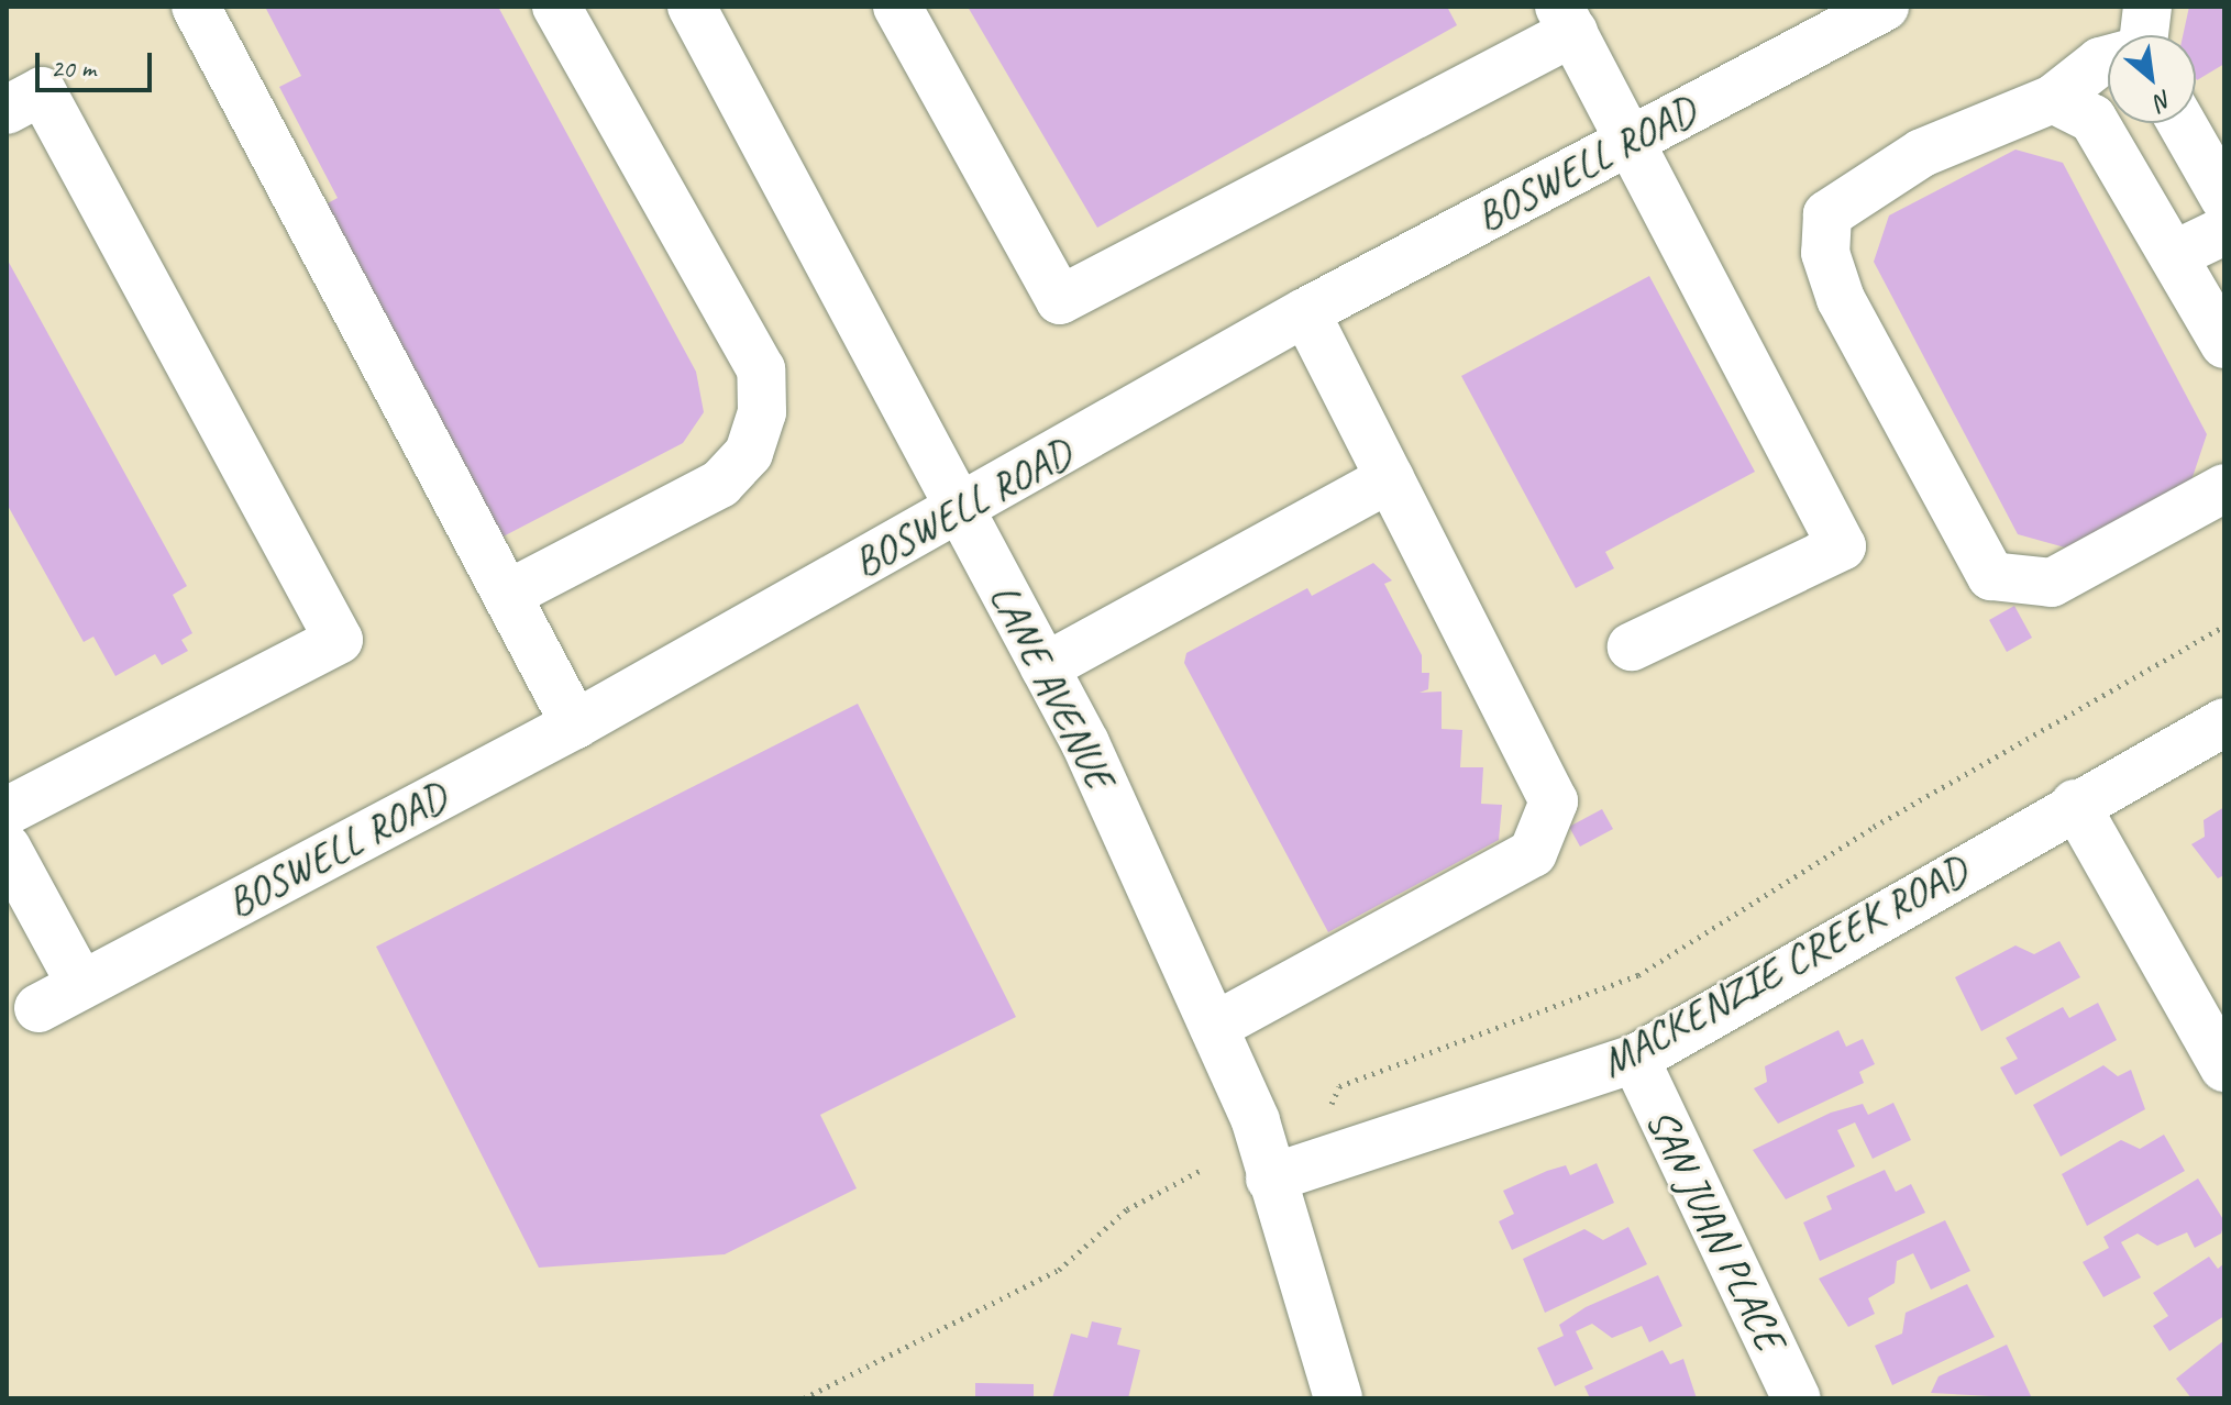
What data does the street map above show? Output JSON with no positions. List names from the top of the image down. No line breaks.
{"streets":{"street":["BOSWELL ROAD","LANE AVENUE","MACKENZIE CREEK ROAD","SAN JUAN PLACE"]},"crossings":[["BOSWELL ROAD","LANE AVENUE"],["LANE AVENUE","MACKENZIE CREEK ROAD"],["MACKENZIE CREEK ROAD","SAN JUAN PLACE"]],"scale_bar":"20 m","north":"bottom right"}
